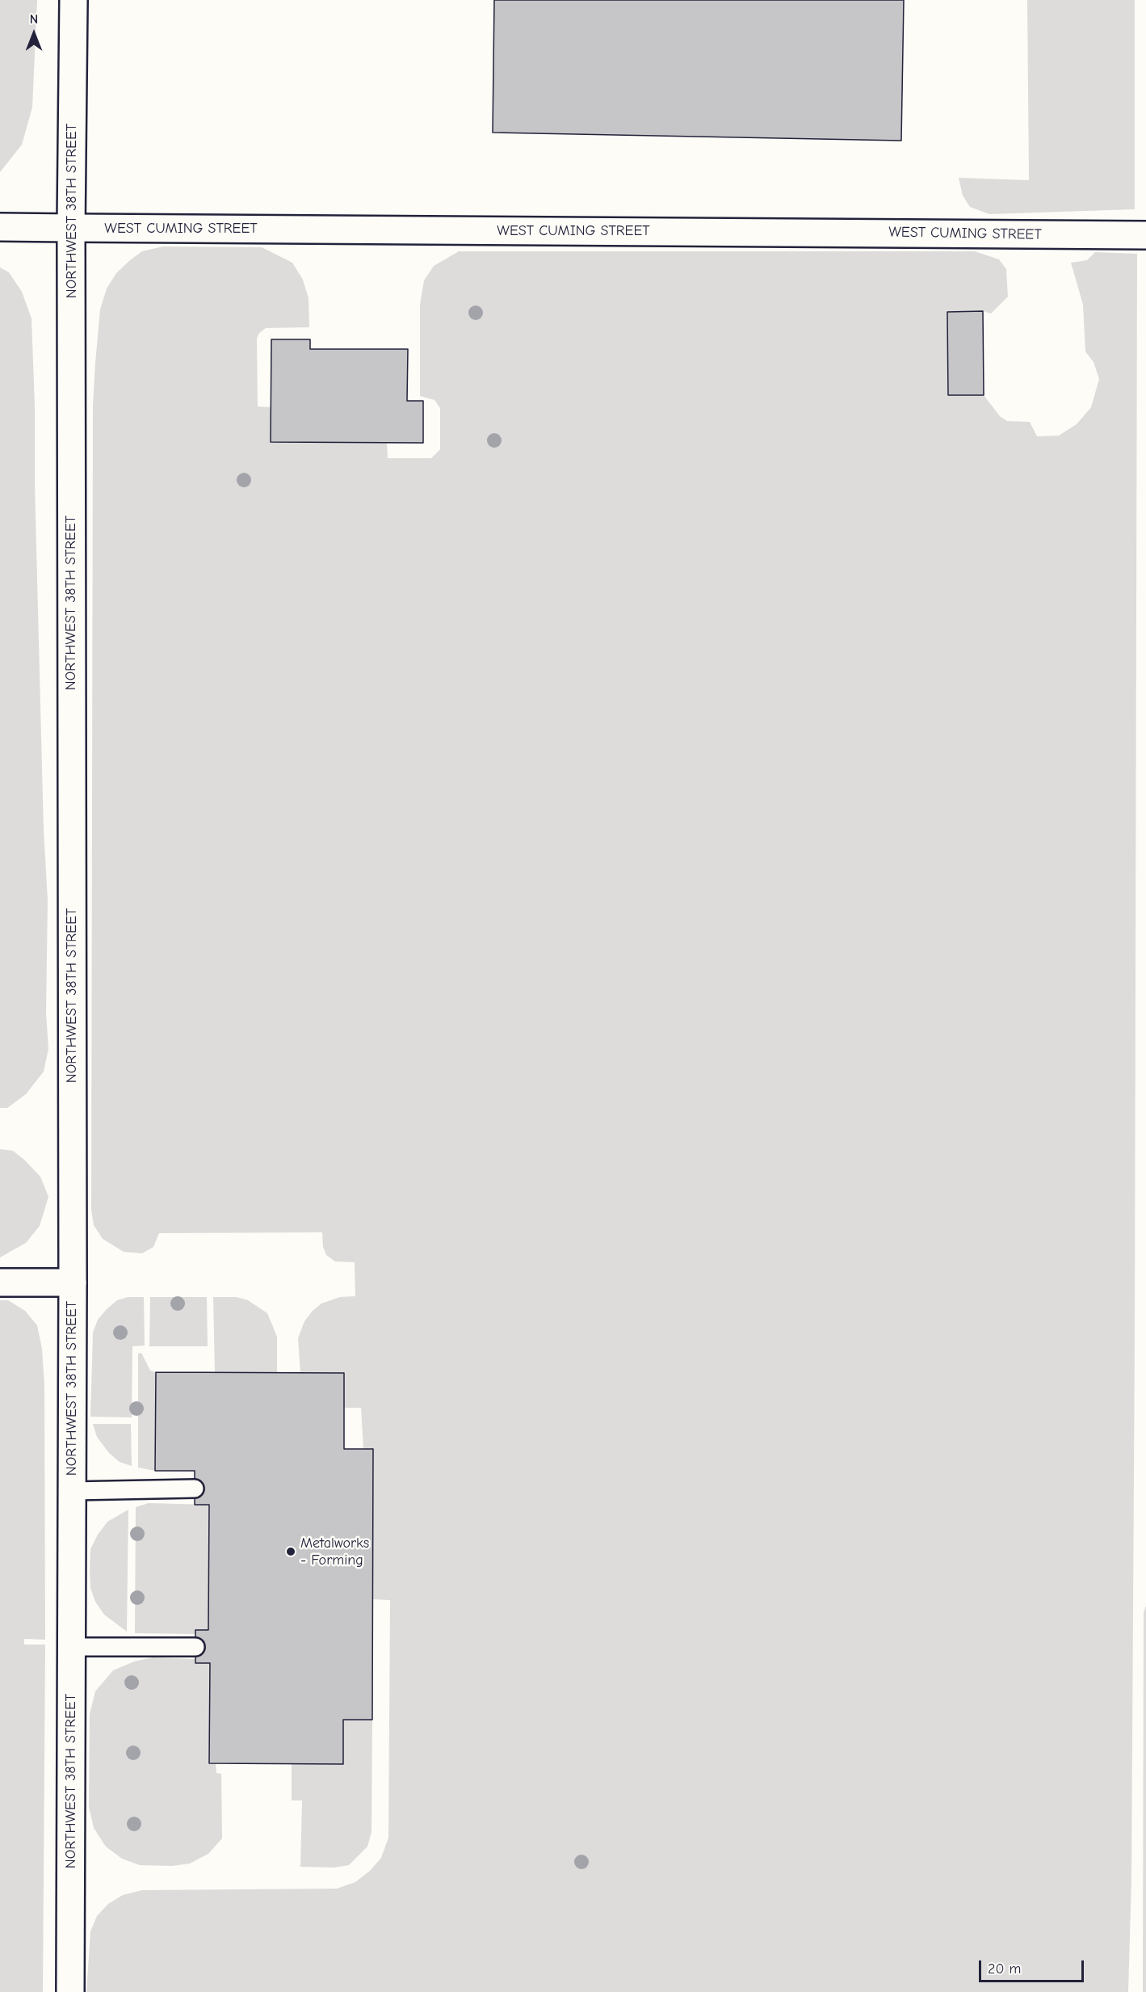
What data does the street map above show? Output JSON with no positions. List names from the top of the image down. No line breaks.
{"streets":{"main road":["NORTHWEST 38TH STREET","WEST CUMING STREET"]},"crossings":[["NORTHWEST 38TH STREET","WEST CUMING STREET"]],"places":["Metalworks - Forming"],"scale_bar":"20 m","north":"top"}
